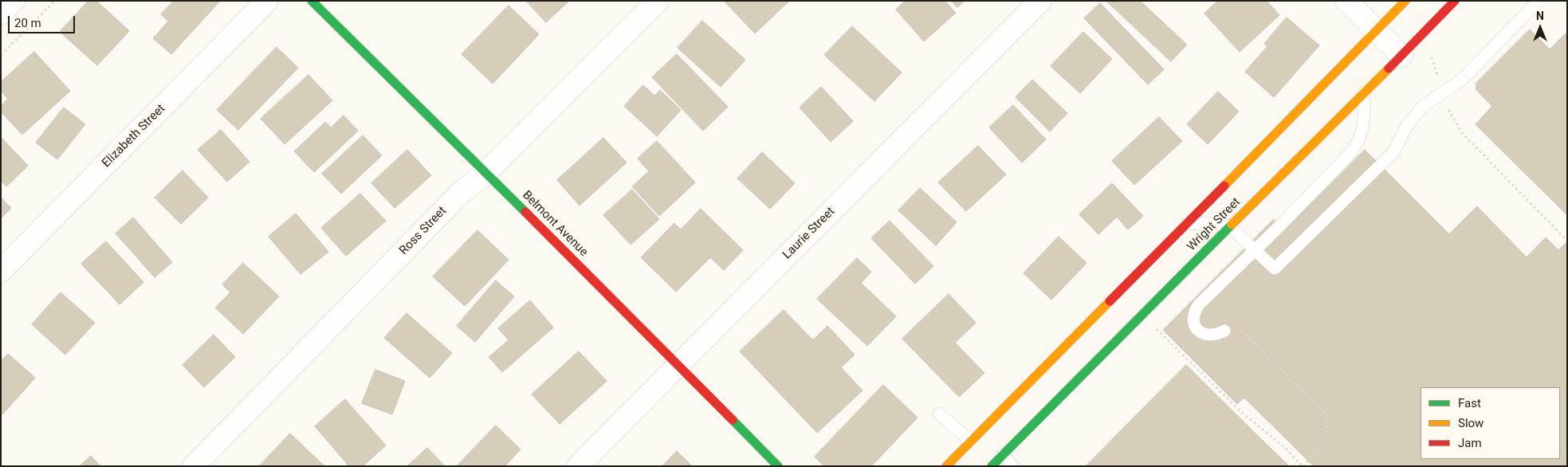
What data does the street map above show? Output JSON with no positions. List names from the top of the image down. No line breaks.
{"streets":{"street":["Elizabeth Street","Belmont Avenue","Wright Street","Ross Street","Laurie Street"]},"crossings":[["Belmont Avenue","Ross Street"],["Belmont Avenue","Laurie Street"]],"legend":["Fast","Slow","Jam"],"scale_bar":"20 m","north":"top"}
